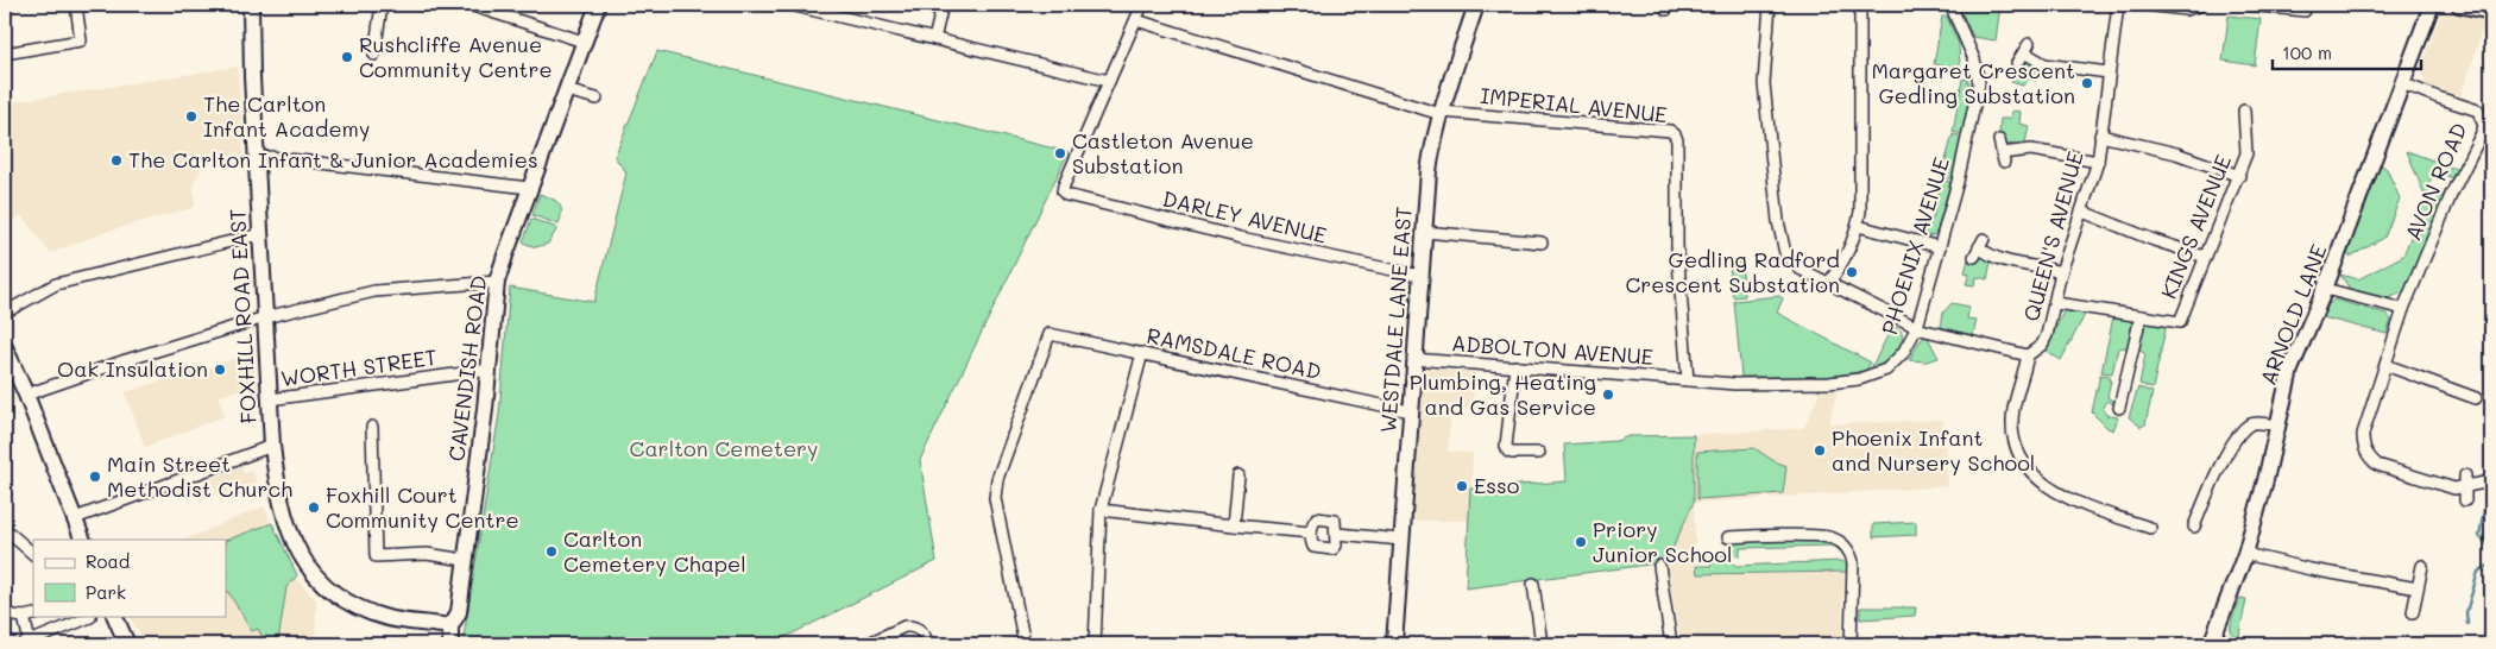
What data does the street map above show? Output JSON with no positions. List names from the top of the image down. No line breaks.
{"streets":{"street":["IMPERIAL AVENUE","AVON ROAD","DARLEY AVENUE","KINGS AVENUE","QUEEN'S AVENUE","PHOENIX AVENUE","ARNOLD LANE","FOXHILL ROAD EAST","WESTDALE LANE EAST","ADBOLTON AVENUE","RAMSDALE ROAD","WORTH STREET","CAVENDISH ROAD"]},"crossings":[["IMPERIAL AVENUE","PHOENIX AVENUE"],["IMPERIAL AVENUE","WESTDALE LANE EAST"],["IMPERIAL AVENUE","ADBOLTON AVENUE"],["AVON ROAD","ARNOLD LANE"],["DARLEY AVENUE","WESTDALE LANE EAST"],["PHOENIX AVENUE","ADBOLTON AVENUE"],["FOXHILL ROAD EAST","WORTH STREET"],["FOXHILL ROAD EAST","CAVENDISH ROAD"],["WESTDALE LANE EAST","ADBOLTON AVENUE"],["WESTDALE LANE EAST","RAMSDALE ROAD"],["WORTH STREET","CAVENDISH ROAD"]],"parks":["Carlton Cemetery"],"places":["Rushcliffe Avenue Community Centre","Margaret Crescent Gedling Substation","The Carlton Infant Academy","Castleton Avenue Substation","The Carlton Infant & Junior Academies","Gedling Radford Crescent Substation","Oak Insulation","Plumbing, Heating and Gas Service","Phoenix Infant and Nursery School","Main Street Methodist Church","Esso","Foxhill Court Community Centre","Priory Junior School","Carlton Cemetery Chapel"],"legend":["Road","Park"],"scale_bar":"100 m"}
